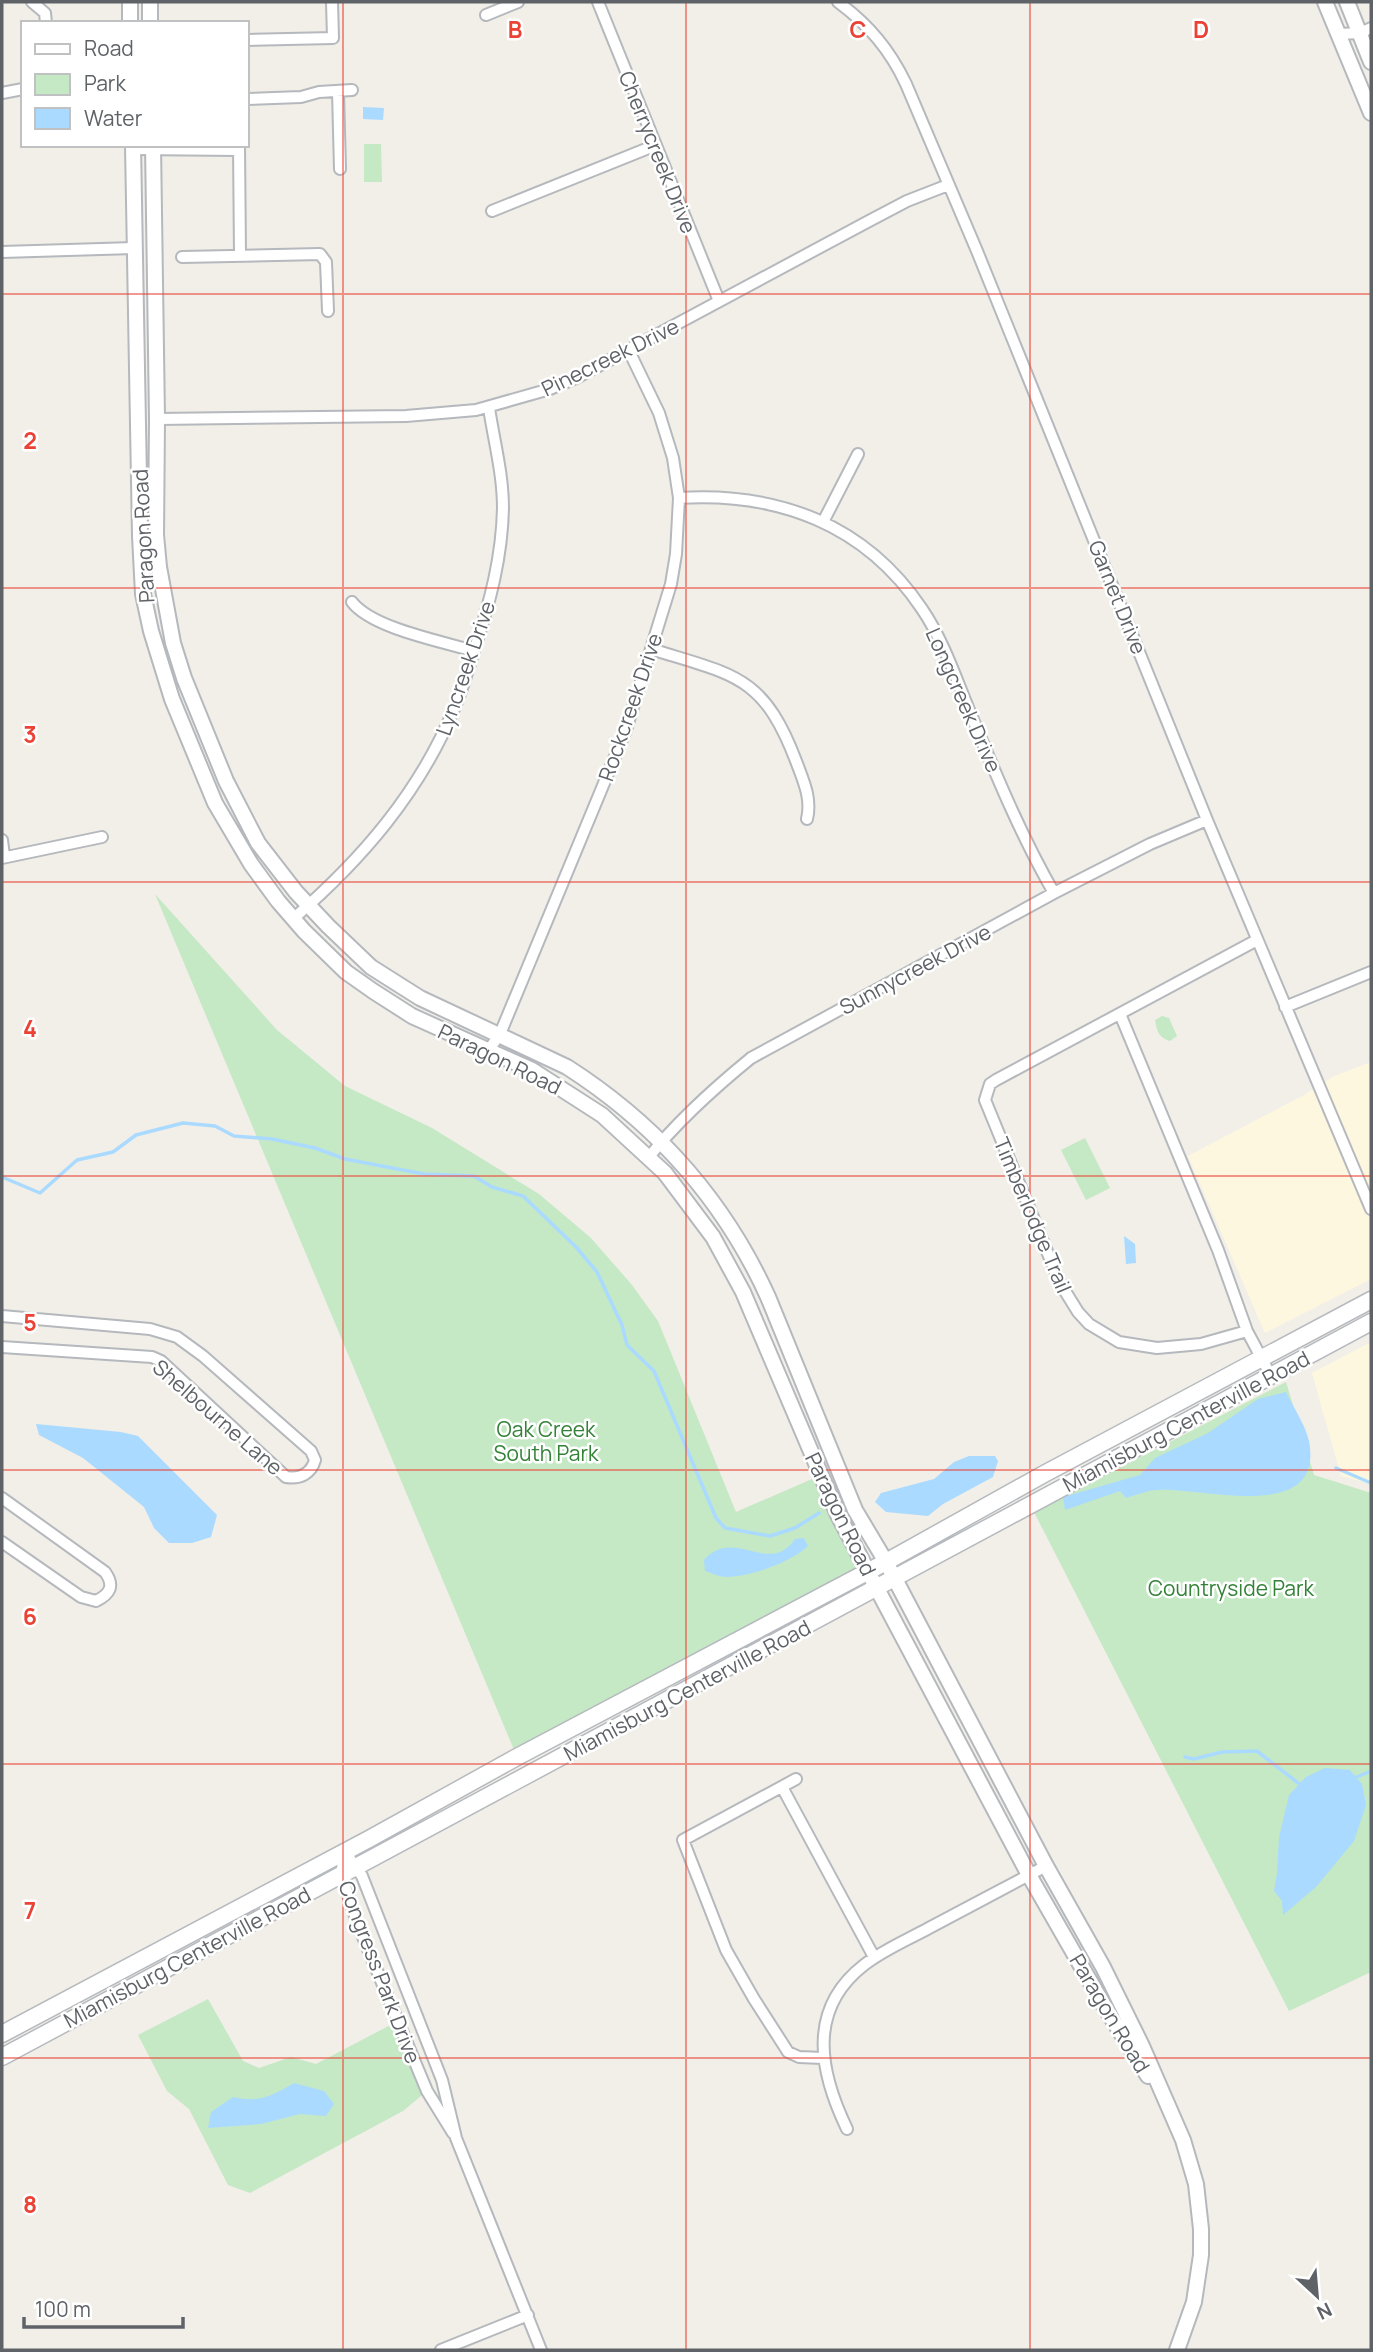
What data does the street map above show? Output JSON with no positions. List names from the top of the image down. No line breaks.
{"streets":{"main road":["Miamisburg Centerville Road"],"street":["Cherrycreek Drive","Pinecreek Drive","Paragon Road","Garnet Drive","Lyncreek Drive","Longcreek Drive","Rockcreek Drive","Sunnycreek Drive","Timberlodge Trail","Shelbourne Lane","Congress Park Drive"]},"crossings":[["Cherrycreek Drive","Pinecreek Drive"],["Pinecreek Drive","Paragon Road"],["Pinecreek Drive","Garnet Drive"],["Pinecreek Drive","Lyncreek Drive"],["Pinecreek Drive","Rockcreek Drive"],["Paragon Road","Lyncreek Drive"],["Paragon Road","Rockcreek Drive"],["Paragon Road","Sunnycreek Drive"],["Paragon Road","Miamisburg Centerville Road"],["Garnet Drive","Sunnycreek Drive"],["Garnet Drive","Timberlodge Trail"],["Longcreek Drive","Rockcreek Drive"],["Longcreek Drive","Sunnycreek Drive"],["Miamisburg Centerville Road","Congress Park Drive"]],"parks":["Oak Creek South Park","Countryside Park"],"legend":["Road","Park","Water"],"scale_bar":"100 m","north":"bottom right","grid":{"columns":["B","C","D"],"rows":["2","3","4","5","6","7","8"]}}
